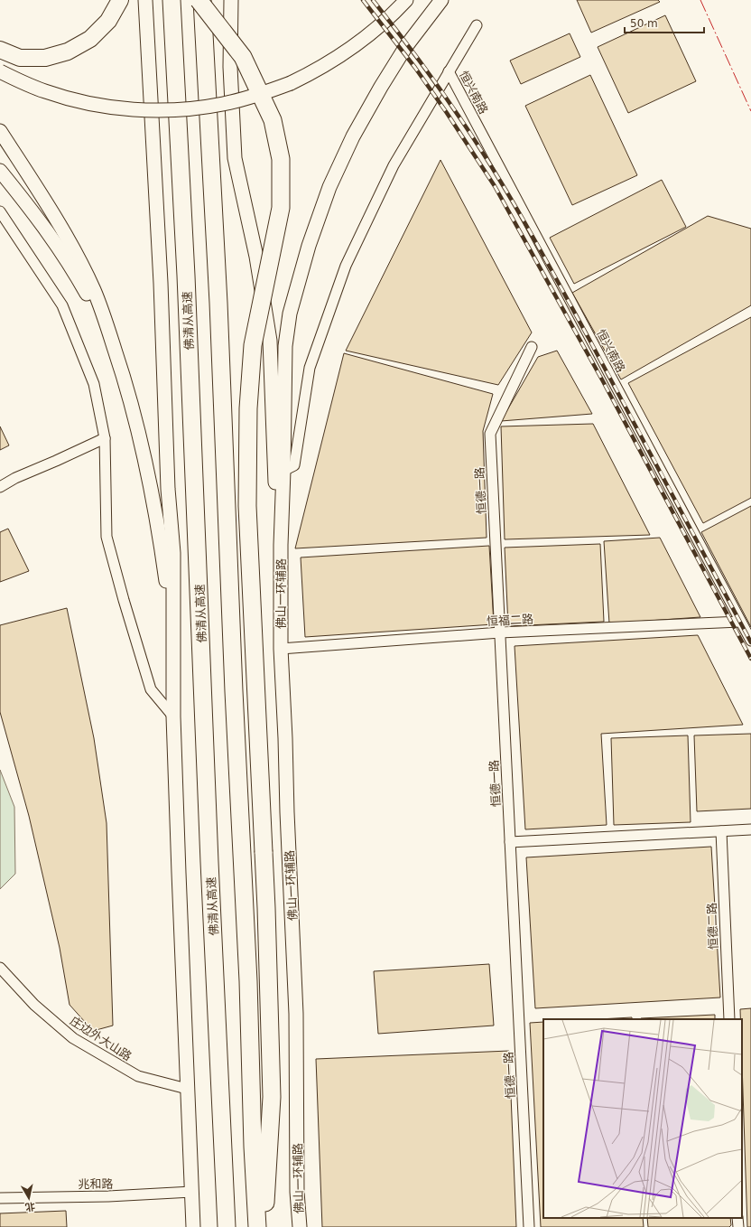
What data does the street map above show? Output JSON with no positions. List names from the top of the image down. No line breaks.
{"streets":{"highway":["佛清从高速"],"main road":["佛山一环辅路"],"street":["恒兴南路","恒德一路","恒福二路","恒德二路","庄边外大山路","兆和路"]},"crossings":[["恒兴南路","恒福二路"],["恒德一路","恒福二路"],["佛山一环辅路","恒福二路"]],"scale_bar":"50 m","north":"bottom"}
